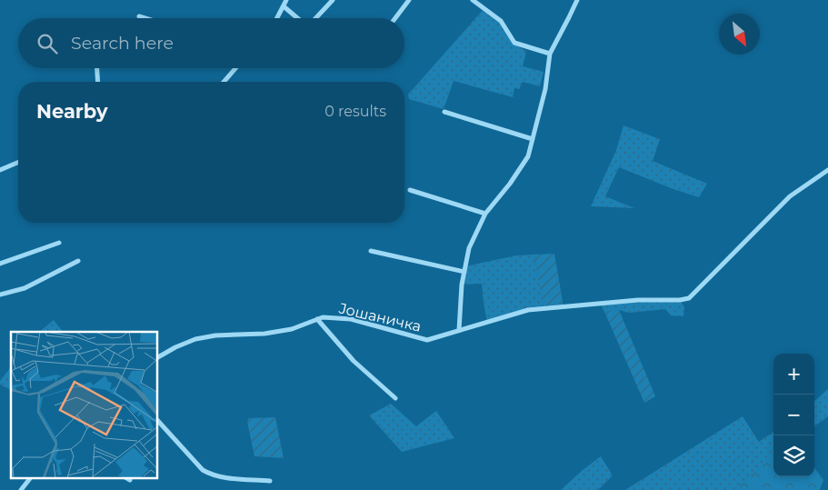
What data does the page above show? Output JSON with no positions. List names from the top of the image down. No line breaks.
{"streets":{"street":["Јошаничка"]},"north":"bottom right","page":{"search":"Search here","heading":["Nearby","0 results"],"map_buttons":["+","−"]}}
